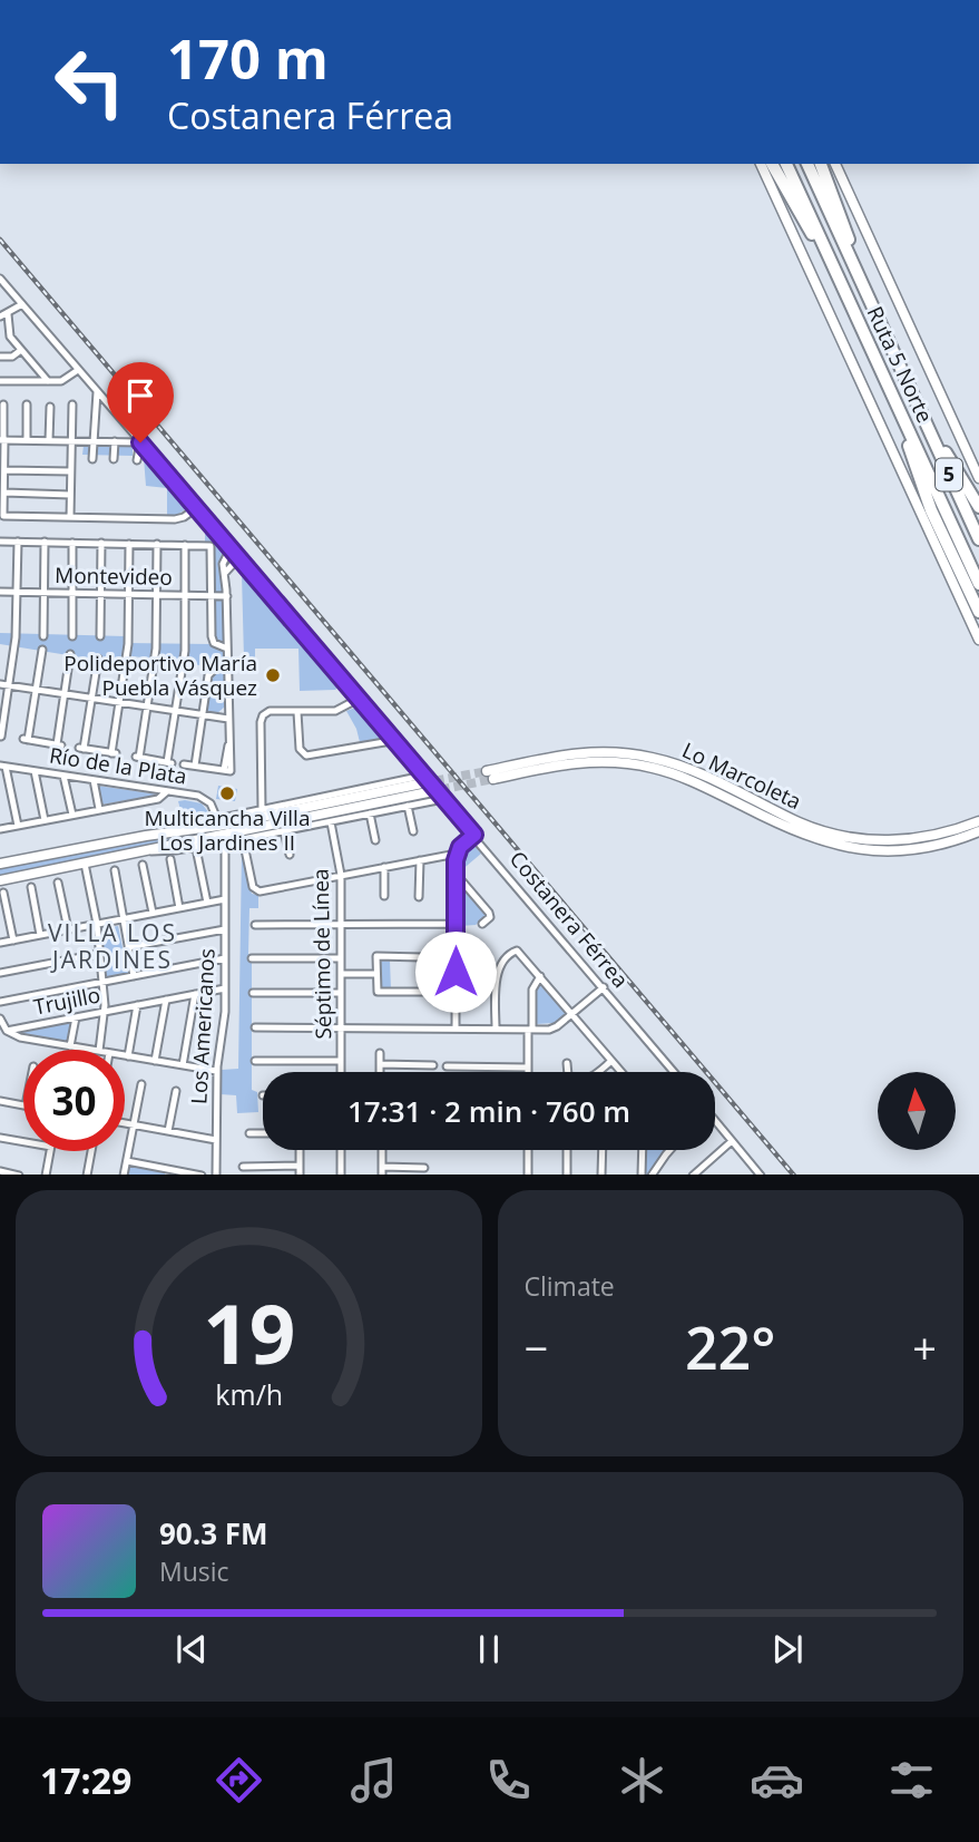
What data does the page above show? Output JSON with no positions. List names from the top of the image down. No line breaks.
{"streets":{"highway":["Ruta 5 Norte","5"],"main road":["Lo Marcoleta"],"street":["Montevideo","Río de la Plata","Costanera Férrea","Séptimo de Línea","Trujillo","Los Americanos"]},"crossings":[["Trujillo","Los Americanos"]],"districts":["VILLA LOS JARDINES"],"places":["Polideportivo María Puebla Vásquez","Multicancha Villa Los Jardines II"],"north":"top","page":{"turn":["170 m","Costanera Férrea"],"limit":"30","trip":"17:31 · 2 min · 760 m","tile":"Climate","heat":["−","22°","+"],"song":["90.3 FM","Music"],"tabs":"17:29","gauge":["19","km/h"]}}
